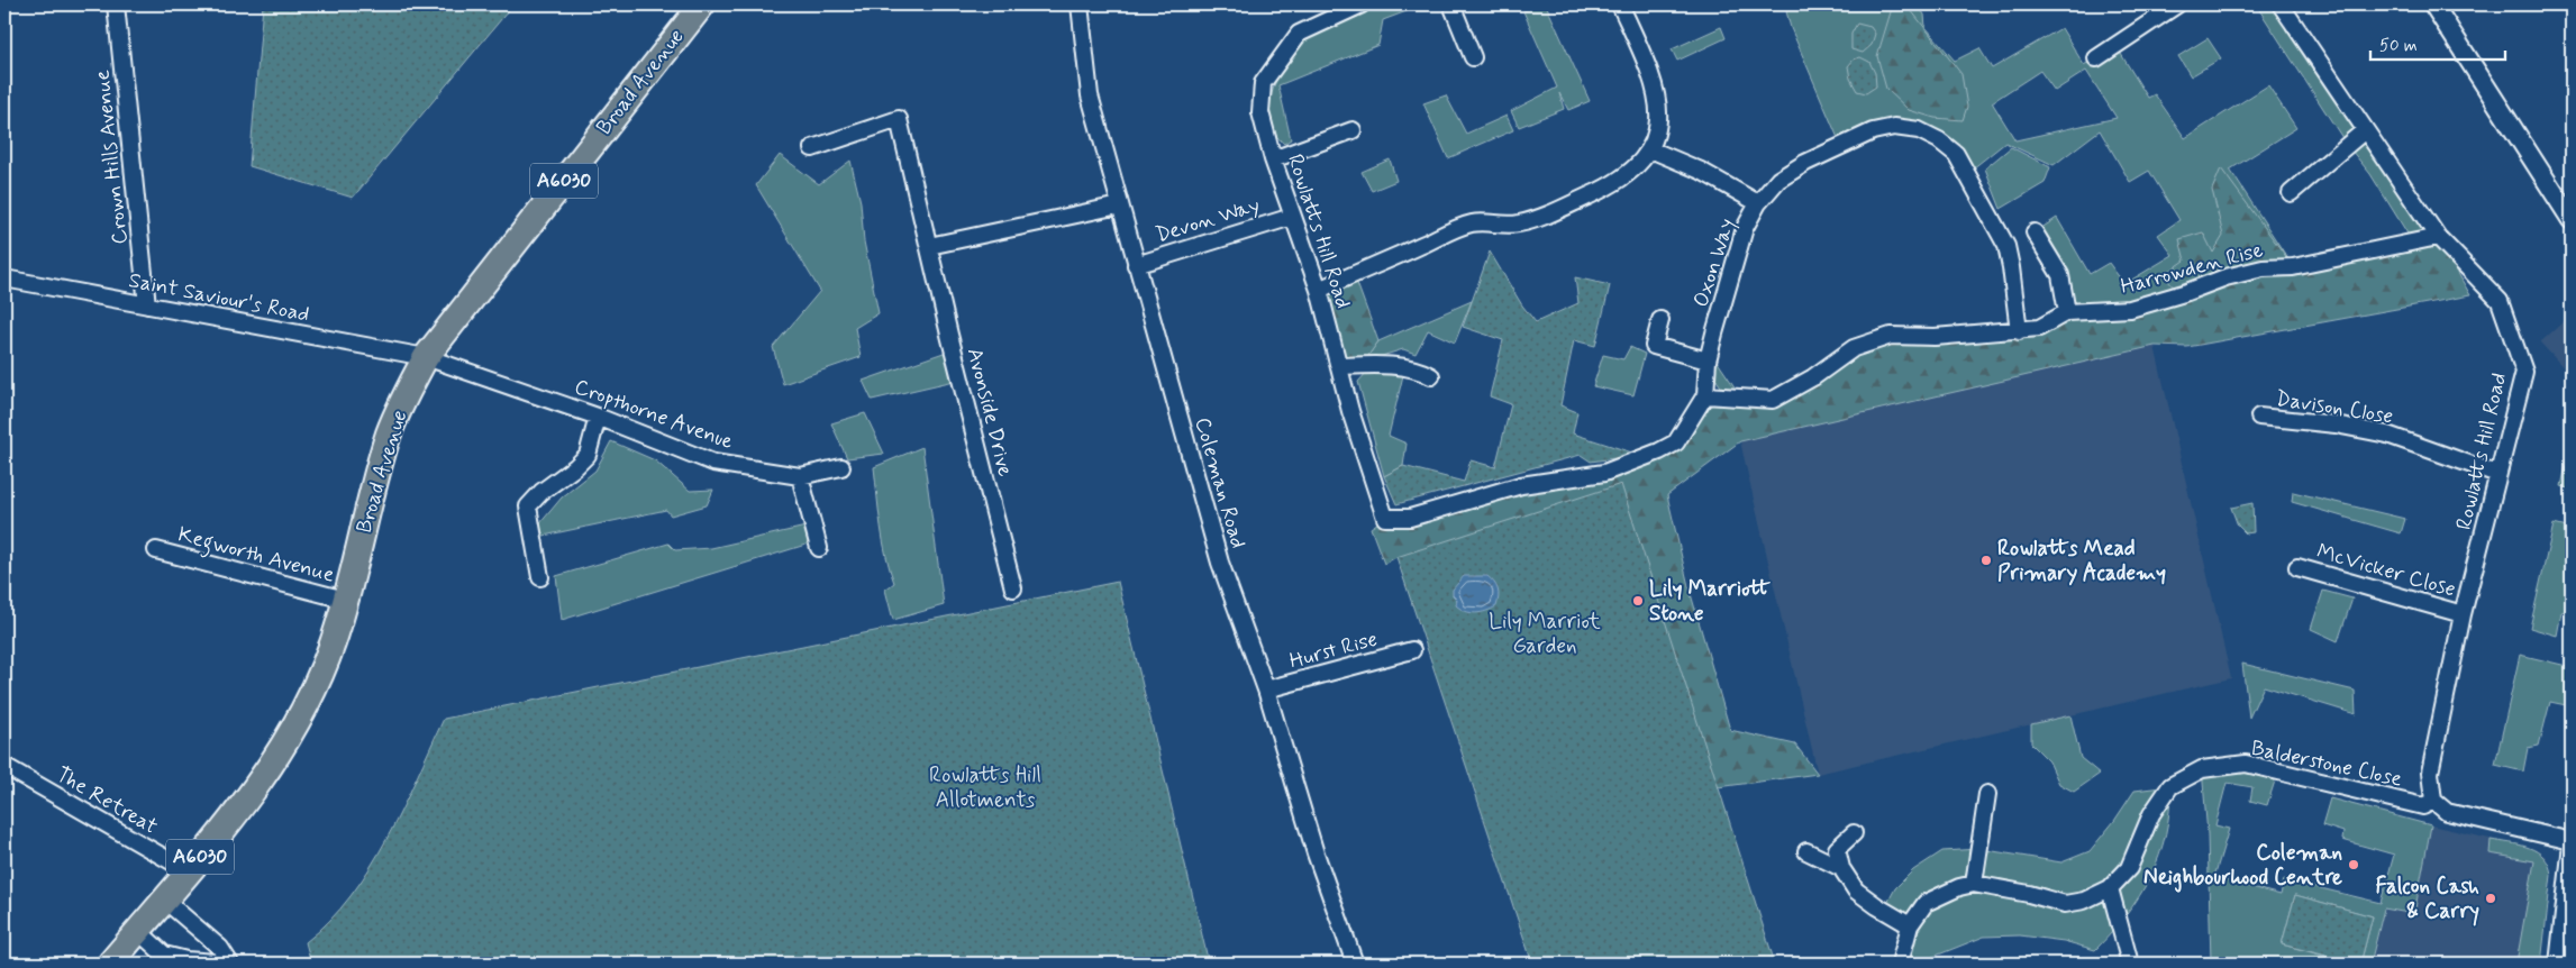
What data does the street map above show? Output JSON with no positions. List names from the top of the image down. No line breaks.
{"streets":{"highway":["Broad Avenue","A6030"],"street":["Crown Hills Avenue","Devon Way","Rowlatts Hill Road","Oxon Way","Harrowden Rise","Saint Saviour's Road","Davison Close","Avonside Drive","Cropthorne Avenue","Coleman Road","Kegworth Avenue","McVicker Close","Hurst Rise","Balderstone Close","The Retreat"]},"crossings":[["Broad Avenue","Saint Saviour's Road"],["Broad Avenue","Cropthorne Avenue"],["Broad Avenue","Kegworth Avenue"],["Broad Avenue","The Retreat"],["Crown Hills Avenue","Saint Saviour's Road"],["Devon Way","Rowlatts Hill Road"],["Devon Way","Coleman Road"],["Rowlatts Hill Road","Oxon Way"],["Rowlatts Hill Road","Harrowden Rise"],["Rowlatts Hill Road","Davison Close"],["Rowlatts Hill Road","McVicker Close"],["Rowlatts Hill Road","Balderstone Close"],["Oxon Way","Harrowden Rise"],["Saint Saviour's Road","Cropthorne Avenue"],["Coleman Road","Hurst Rise"]],"parks":["Lily Marriot Garden","Rowlatts Hill Allotments"],"places":["Rowlatts Mead Primary Academy","Lily Marriott Stone","Coleman Neighbourhood Centre","Falcon Cash & Carry"],"scale_bar":"50 m"}
